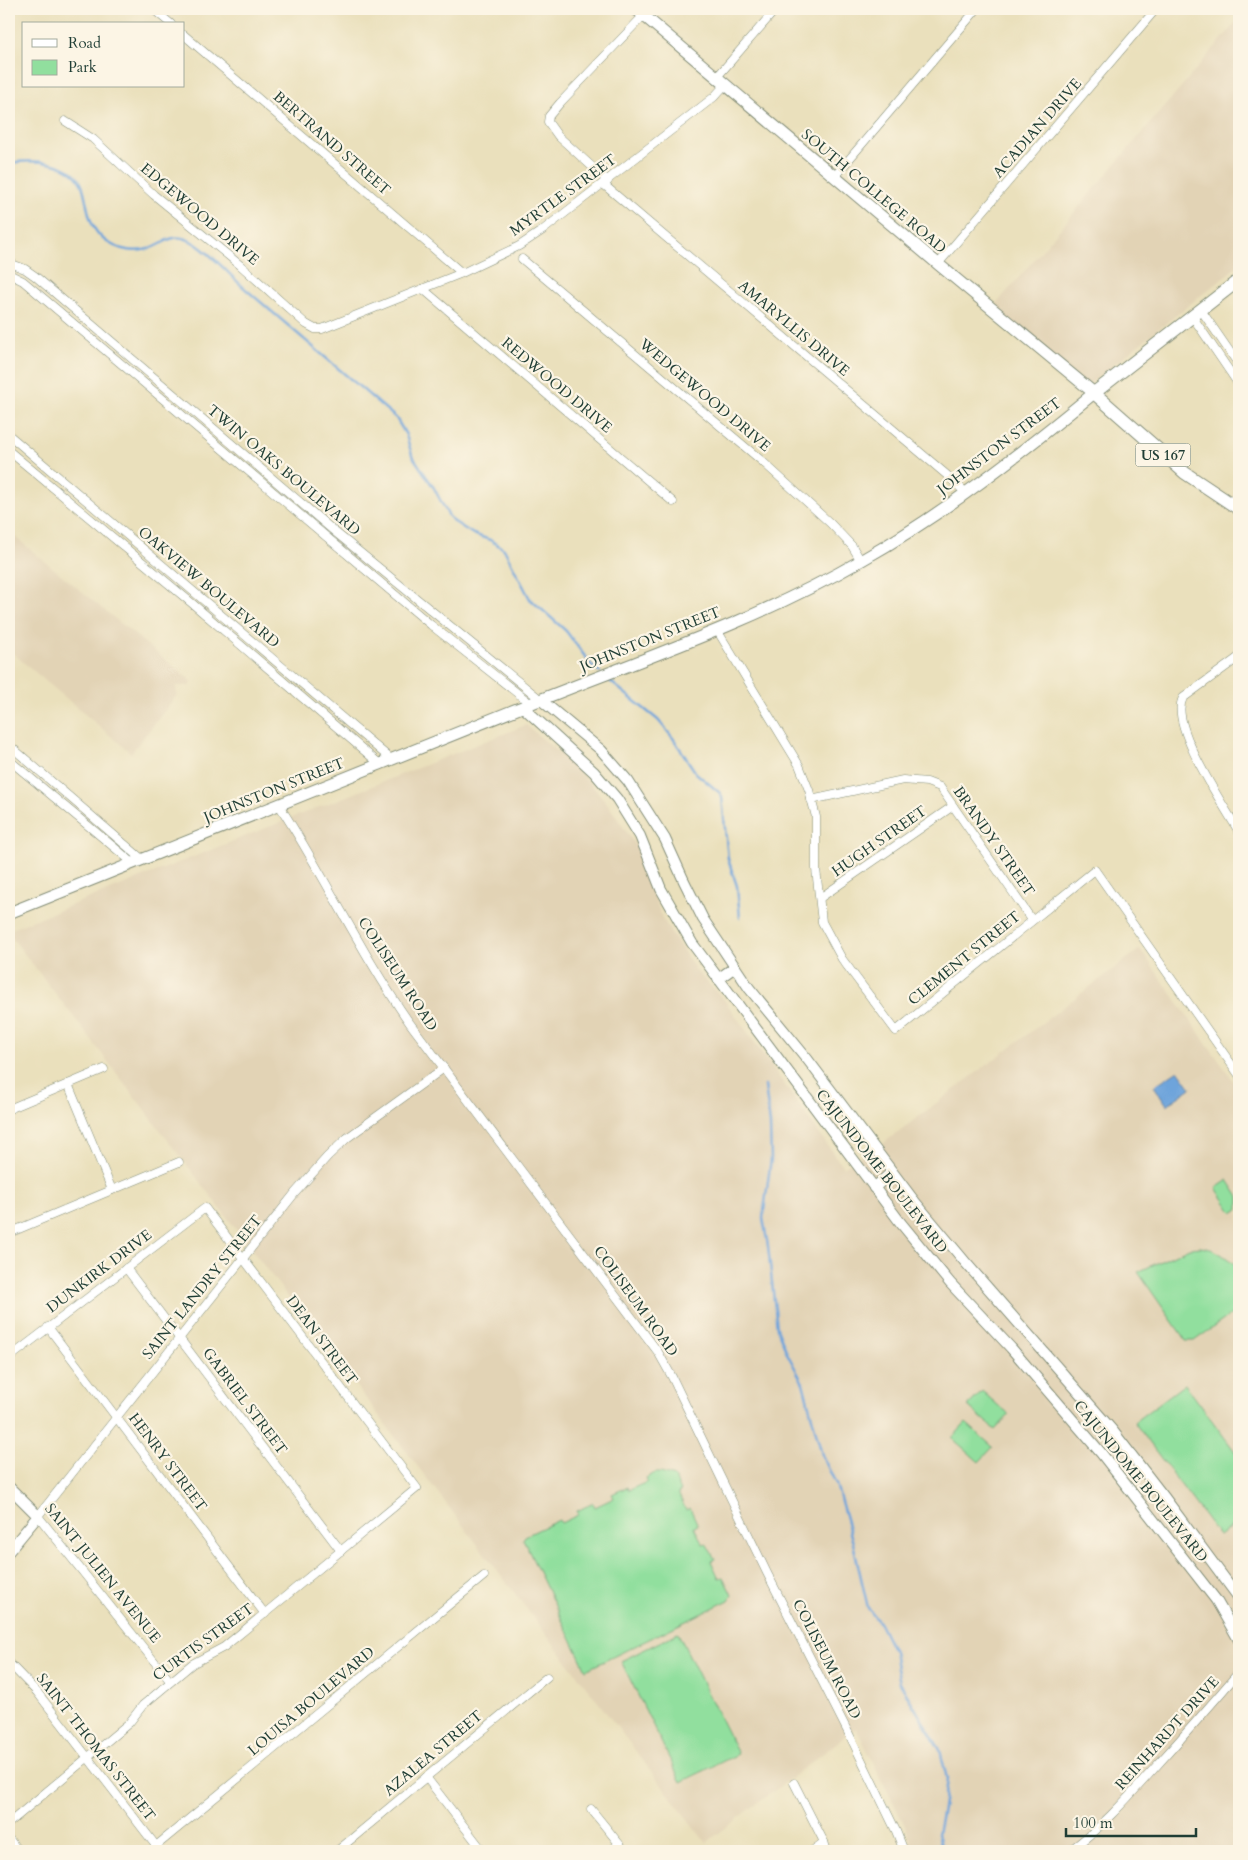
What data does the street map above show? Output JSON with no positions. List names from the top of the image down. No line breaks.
{"streets":{"main road":["SOUTH COLLEGE ROAD","JOHNSTON STREET","US 167"],"street":["ACADIAN DRIVE","BERTRAND STREET","MYRTLE STREET","EDGEWOOD DRIVE","AMARYLLIS DRIVE","REDWOOD DRIVE","WEDGEWOOD DRIVE","TWIN OAKS BOULEVARD","OAKVIEW BOULEVARD","HUGH STREET","BRANDY STREET","CLEMENT STREET","COLISEUM ROAD","CAJUNDOME BOULEVARD","DUNKIRK DRIVE","SAINT LANDRY STREET","DEAN STREET","GABRIEL STREET","HENRY STREET","SAINT JULIEN AVENUE","CURTIS STREET","LOUISA BOULEVARD","REINHARDT DRIVE","SAINT THOMAS STREET","AZALEA STREET"]},"crossings":[["ACADIAN DRIVE","SOUTH COLLEGE ROAD"],["BERTRAND STREET","MYRTLE STREET"],["SOUTH COLLEGE ROAD","MYRTLE STREET"],["SOUTH COLLEGE ROAD","AMARYLLIS DRIVE"],["SOUTH COLLEGE ROAD","JOHNSTON STREET"],["SOUTH COLLEGE ROAD","US 167"],["MYRTLE STREET","EDGEWOOD DRIVE"],["MYRTLE STREET","AMARYLLIS DRIVE"],["MYRTLE STREET","REDWOOD DRIVE"],["AMARYLLIS DRIVE","JOHNSTON STREET"],["WEDGEWOOD DRIVE","JOHNSTON STREET"],["JOHNSTON STREET","US 167"],["JOHNSTON STREET","TWIN OAKS BOULEVARD"],["JOHNSTON STREET","OAKVIEW BOULEVARD"],["JOHNSTON STREET","COLISEUM ROAD"],["JOHNSTON STREET","CAJUNDOME BOULEVARD"],["TWIN OAKS BOULEVARD","CAJUNDOME BOULEVARD"],["HUGH STREET","BRANDY STREET"],["HUGH STREET","CLEMENT STREET"],["BRANDY STREET","CLEMENT STREET"],["COLISEUM ROAD","SAINT LANDRY STREET"],["DUNKIRK DRIVE","DEAN STREET"],["DUNKIRK DRIVE","GABRIEL STREET"],["DUNKIRK DRIVE","HENRY STREET"],["SAINT LANDRY STREET","DEAN STREET"],["SAINT LANDRY STREET","GABRIEL STREET"],["SAINT LANDRY STREET","HENRY STREET"],["SAINT LANDRY STREET","SAINT JULIEN AVENUE"],["DEAN STREET","CURTIS STREET"],["GABRIEL STREET","CURTIS STREET"],["HENRY STREET","CURTIS STREET"],["SAINT JULIEN AVENUE","CURTIS STREET"],["CURTIS STREET","SAINT THOMAS STREET"],["LOUISA BOULEVARD","SAINT THOMAS STREET"]],"legend":["Road","Park"],"scale_bar":"100 m"}
